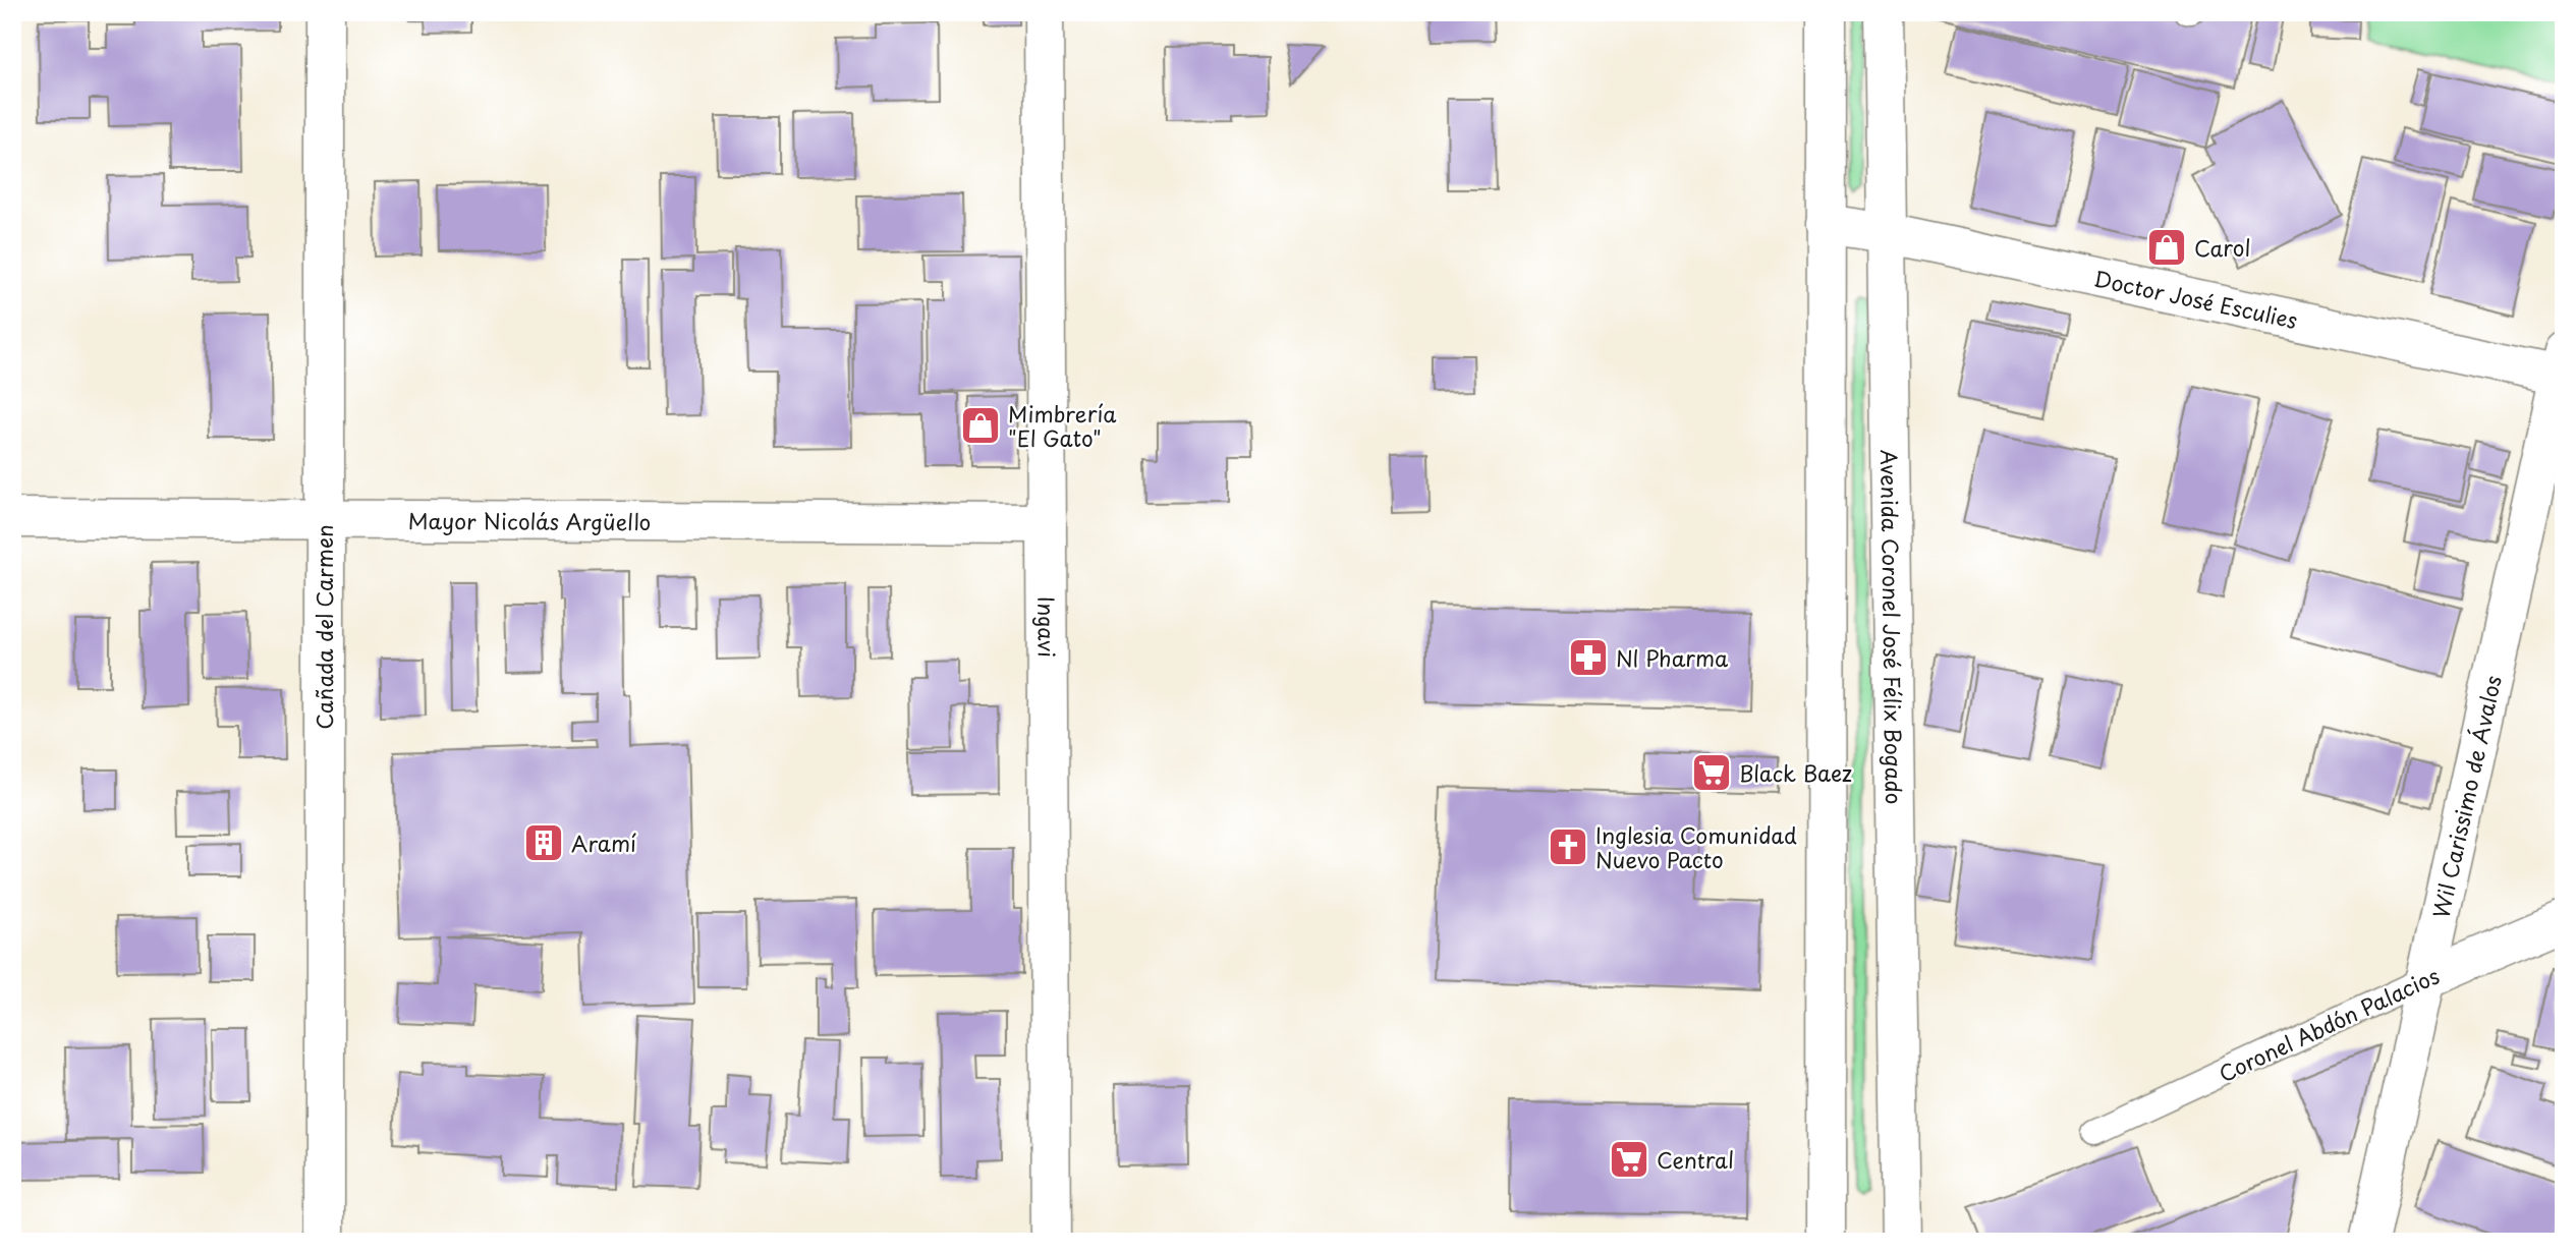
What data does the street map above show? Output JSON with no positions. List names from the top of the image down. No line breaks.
{"streets":{"street":["Doctor José Esculies","Mayor Nicolás Argüello","Cañada del Carmen","Ingavi","Avenida Coronel José Félix Bogado","Wil Carissimo de Ávalos","Coronel Abdón Palacios"]},"crossings":[["Doctor José Esculies","Avenida Coronel José Félix Bogado"],["Doctor José Esculies","Wil Carissimo de Ávalos"],["Mayor Nicolás Argüello","Cañada del Carmen"],["Mayor Nicolás Argüello","Ingavi"],["Wil Carissimo de Ávalos","Coronel Abdón Palacios"]],"places":{"shop":["Carol","Mimbrería \"El Gato\""],"pharmacy":["Nl Pharma"],"supermarket":["Black Baez","Central"],"building":["Aramí"],"church":["Inglesia Comunidad Nuevo Pacto"]}}
